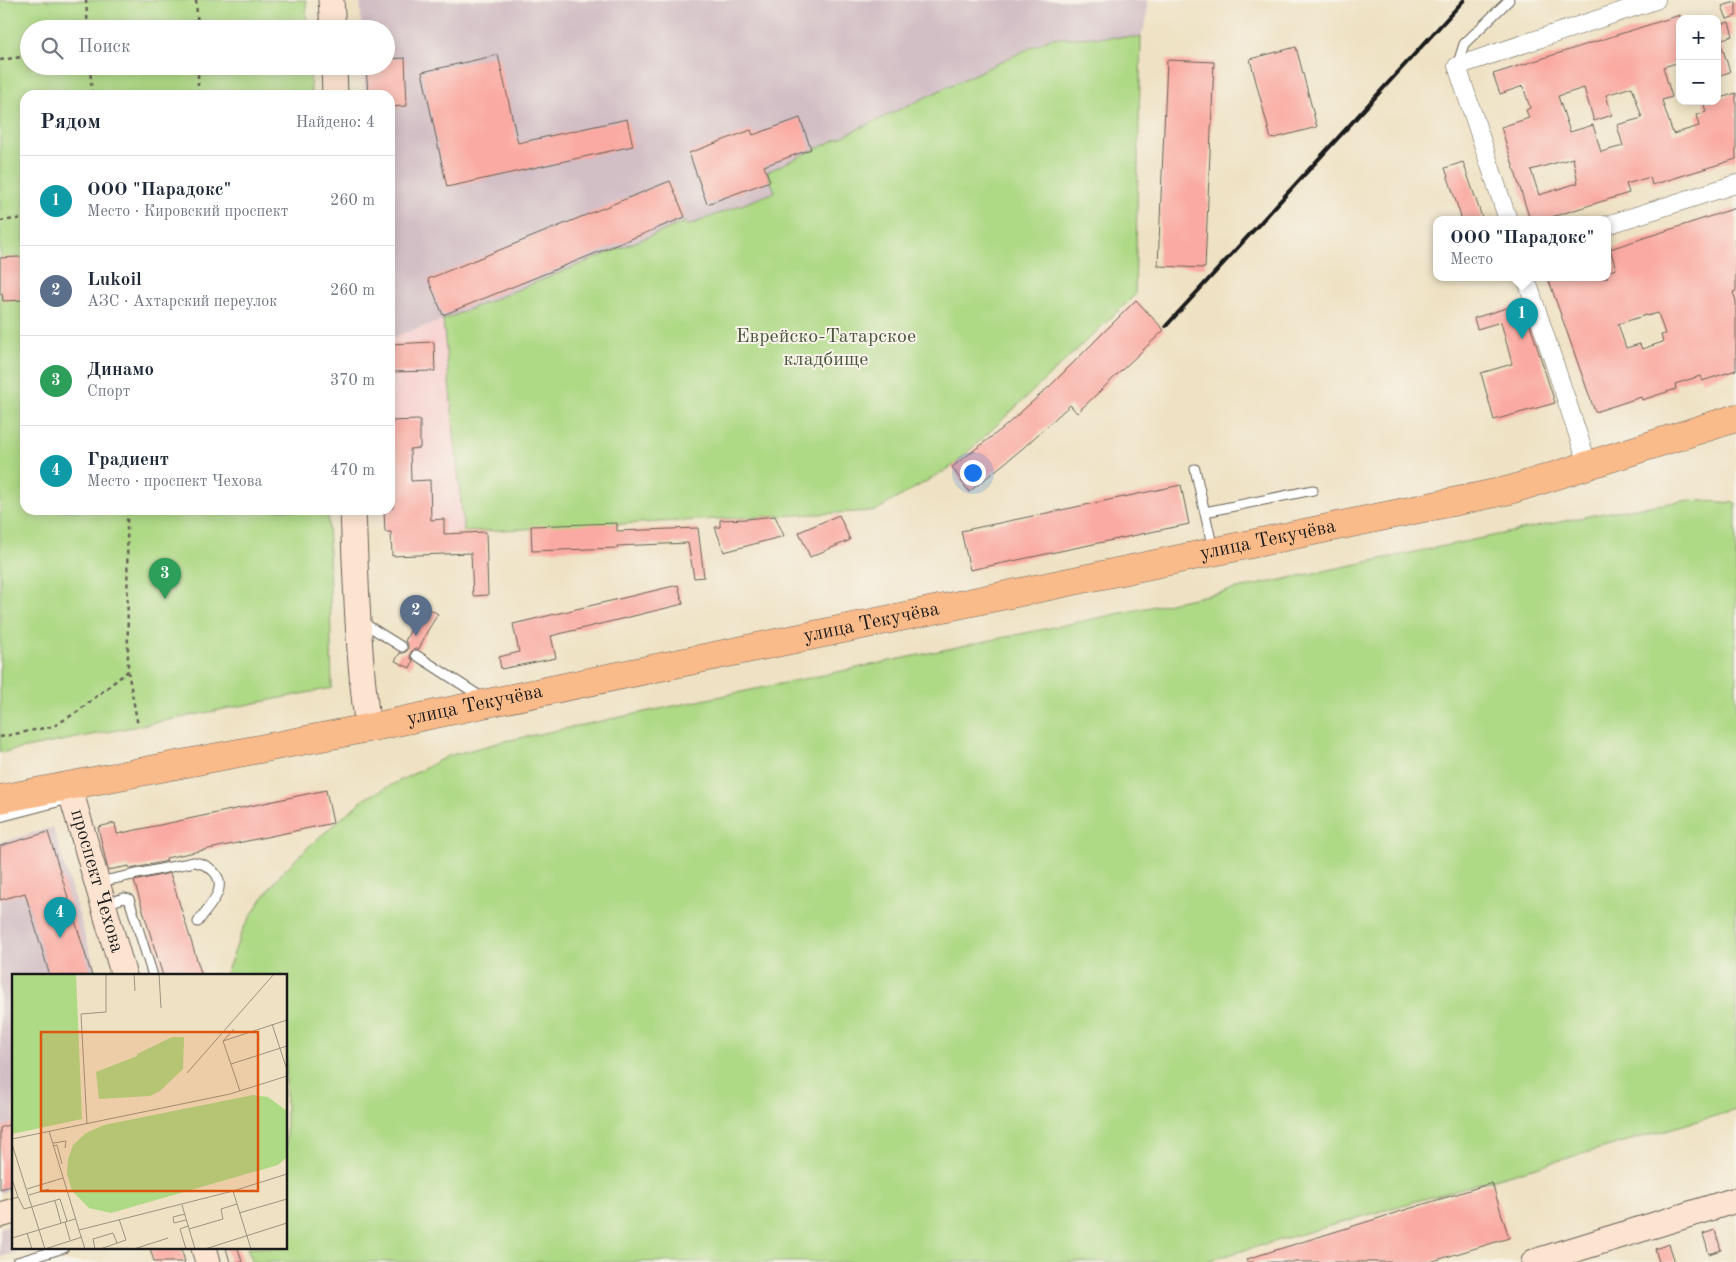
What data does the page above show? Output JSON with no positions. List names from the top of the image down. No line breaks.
{"streets":{"main road":["улица Текучёва"],"street":["проспект Чехова"]},"crossings":[["улица Текучёва","проспект Чехова"]],"parks":["Еврейско-Татарское кладбище"],"page":{"map_buttons":["+","−"],"search":"Поиск","heading":["Рядом","Найдено: 4"],"list":[{"mark":"1","name":"ООО \"Парадокс\"","note":"Место · Кировский проспект","value":"260 m"},{"mark":"2","name":"Lukoil","note":"АЗС · Ахтарский переулок","value":"260 m"},{"mark":"3","name":"Динамо","note":"Спорт","value":"370 m"},{"mark":"4","name":"Градиент","note":"Место · проспект Чехова","value":"470 m"}],"popup":["ООО \"Парадокс\"","Место"],"pins":["1","3","2","4"]}}
